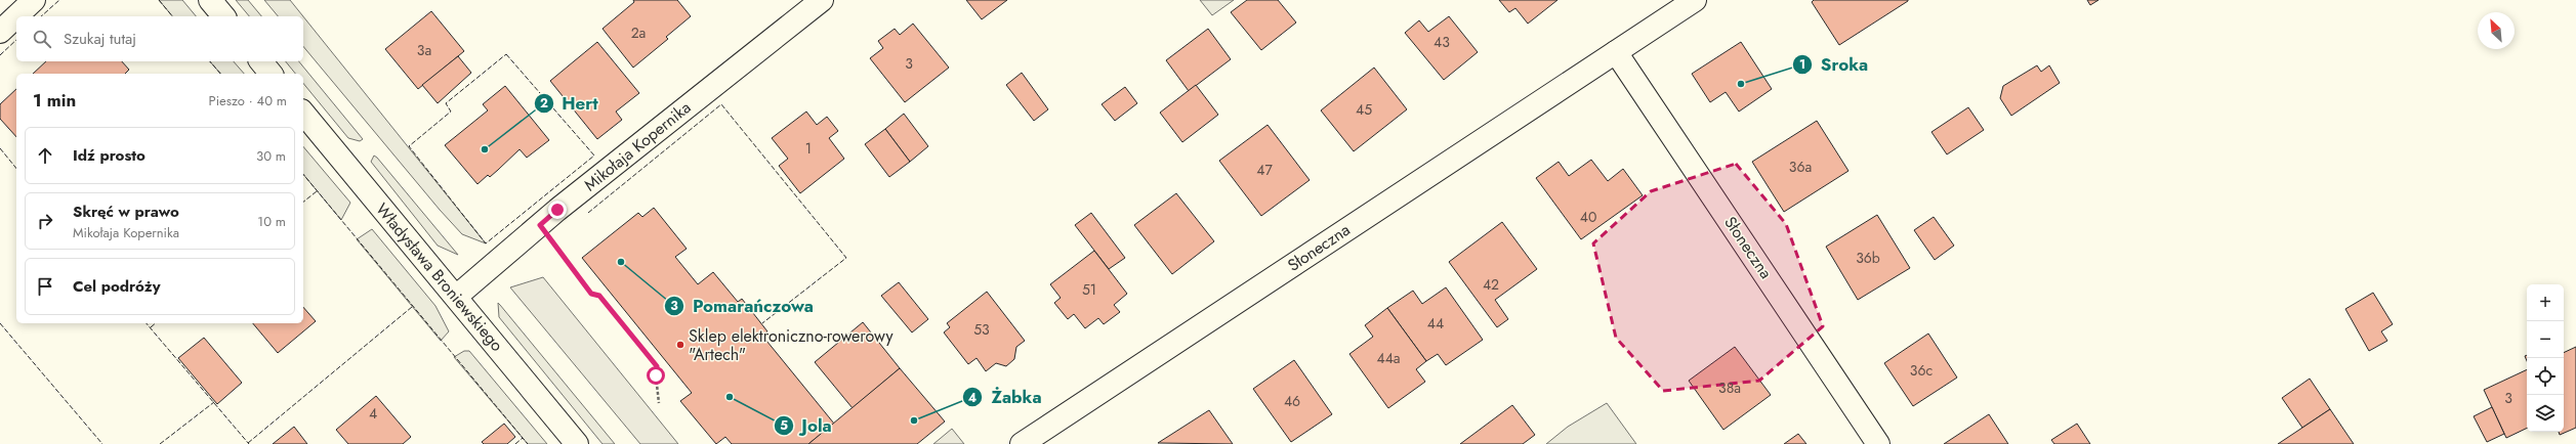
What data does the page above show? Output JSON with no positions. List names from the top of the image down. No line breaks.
{"streets":{"street":["Mikołaja Kopernika","Słoneczna","Władysława Broniewskiego"]},"crossings":[["Mikołaja Kopernika","Władysława Broniewskiego"]],"places":["Sroka","Hert","Pomarańczowa","Sklep elektroniczno-rowerowy \"Artech\"","Jola","Żabka"],"house_numbers":["2a","43","3a","3","45","1","36a","47","40","36b","42","51","44","53","44a","36c","38a","3","46","4"],"north":"top left","page":{"search":"Szukaj tutaj","heading":["1 min","Pieszo · 40 m"],"list":[["Idź prosto","30 m"],["Skręć w prawo","Mikołaja Kopernika","10 m"],"Cel podróży"],"map_buttons":["+","−"]}}
